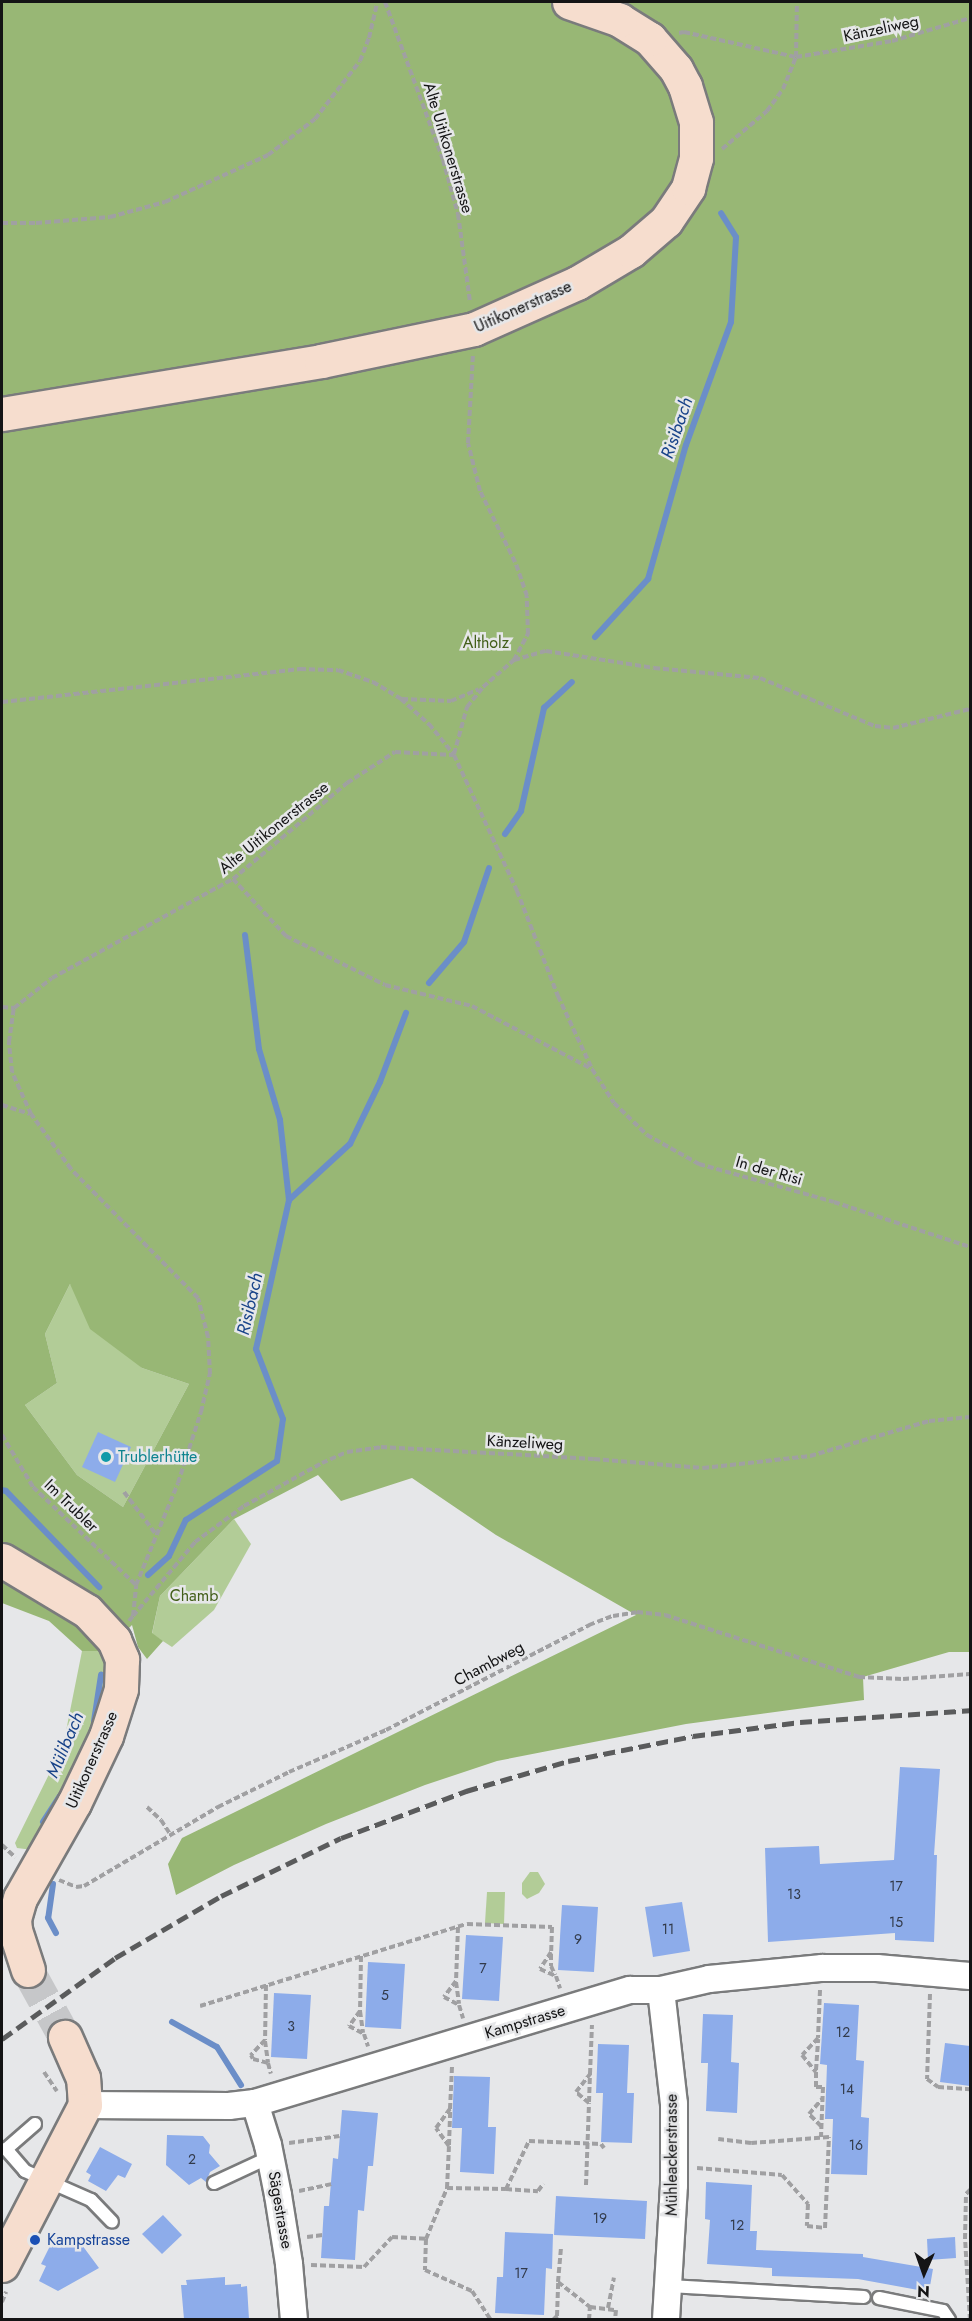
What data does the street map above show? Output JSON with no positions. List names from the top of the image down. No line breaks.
{"streets":{"street":["Uitikonerstrasse","Kampstrasse","Mühleackerstrasse","Sägestrasse"],"path":["Känzeliweg","Alte Uitikonerstrasse","In der Risi","Im Trubler","Chambweg"]},"crossings":[["Känzeliweg","Uitikonerstrasse"],["Alte Uitikonerstrasse","Uitikonerstrasse"],["Alte Uitikonerstrasse","In der Risi"],["Kampstrasse","Mühleackerstrasse"],["Kampstrasse","Sägestrasse"]],"water":["Risibach","Mülibach"],"parks":["Altholz","Chamb"],"places":["Trublerhütte","Kampstrasse"],"house_numbers":["17","13","15","11","9","7","5","3","12","14","16","2","19","12","17"],"north":"bottom"}
